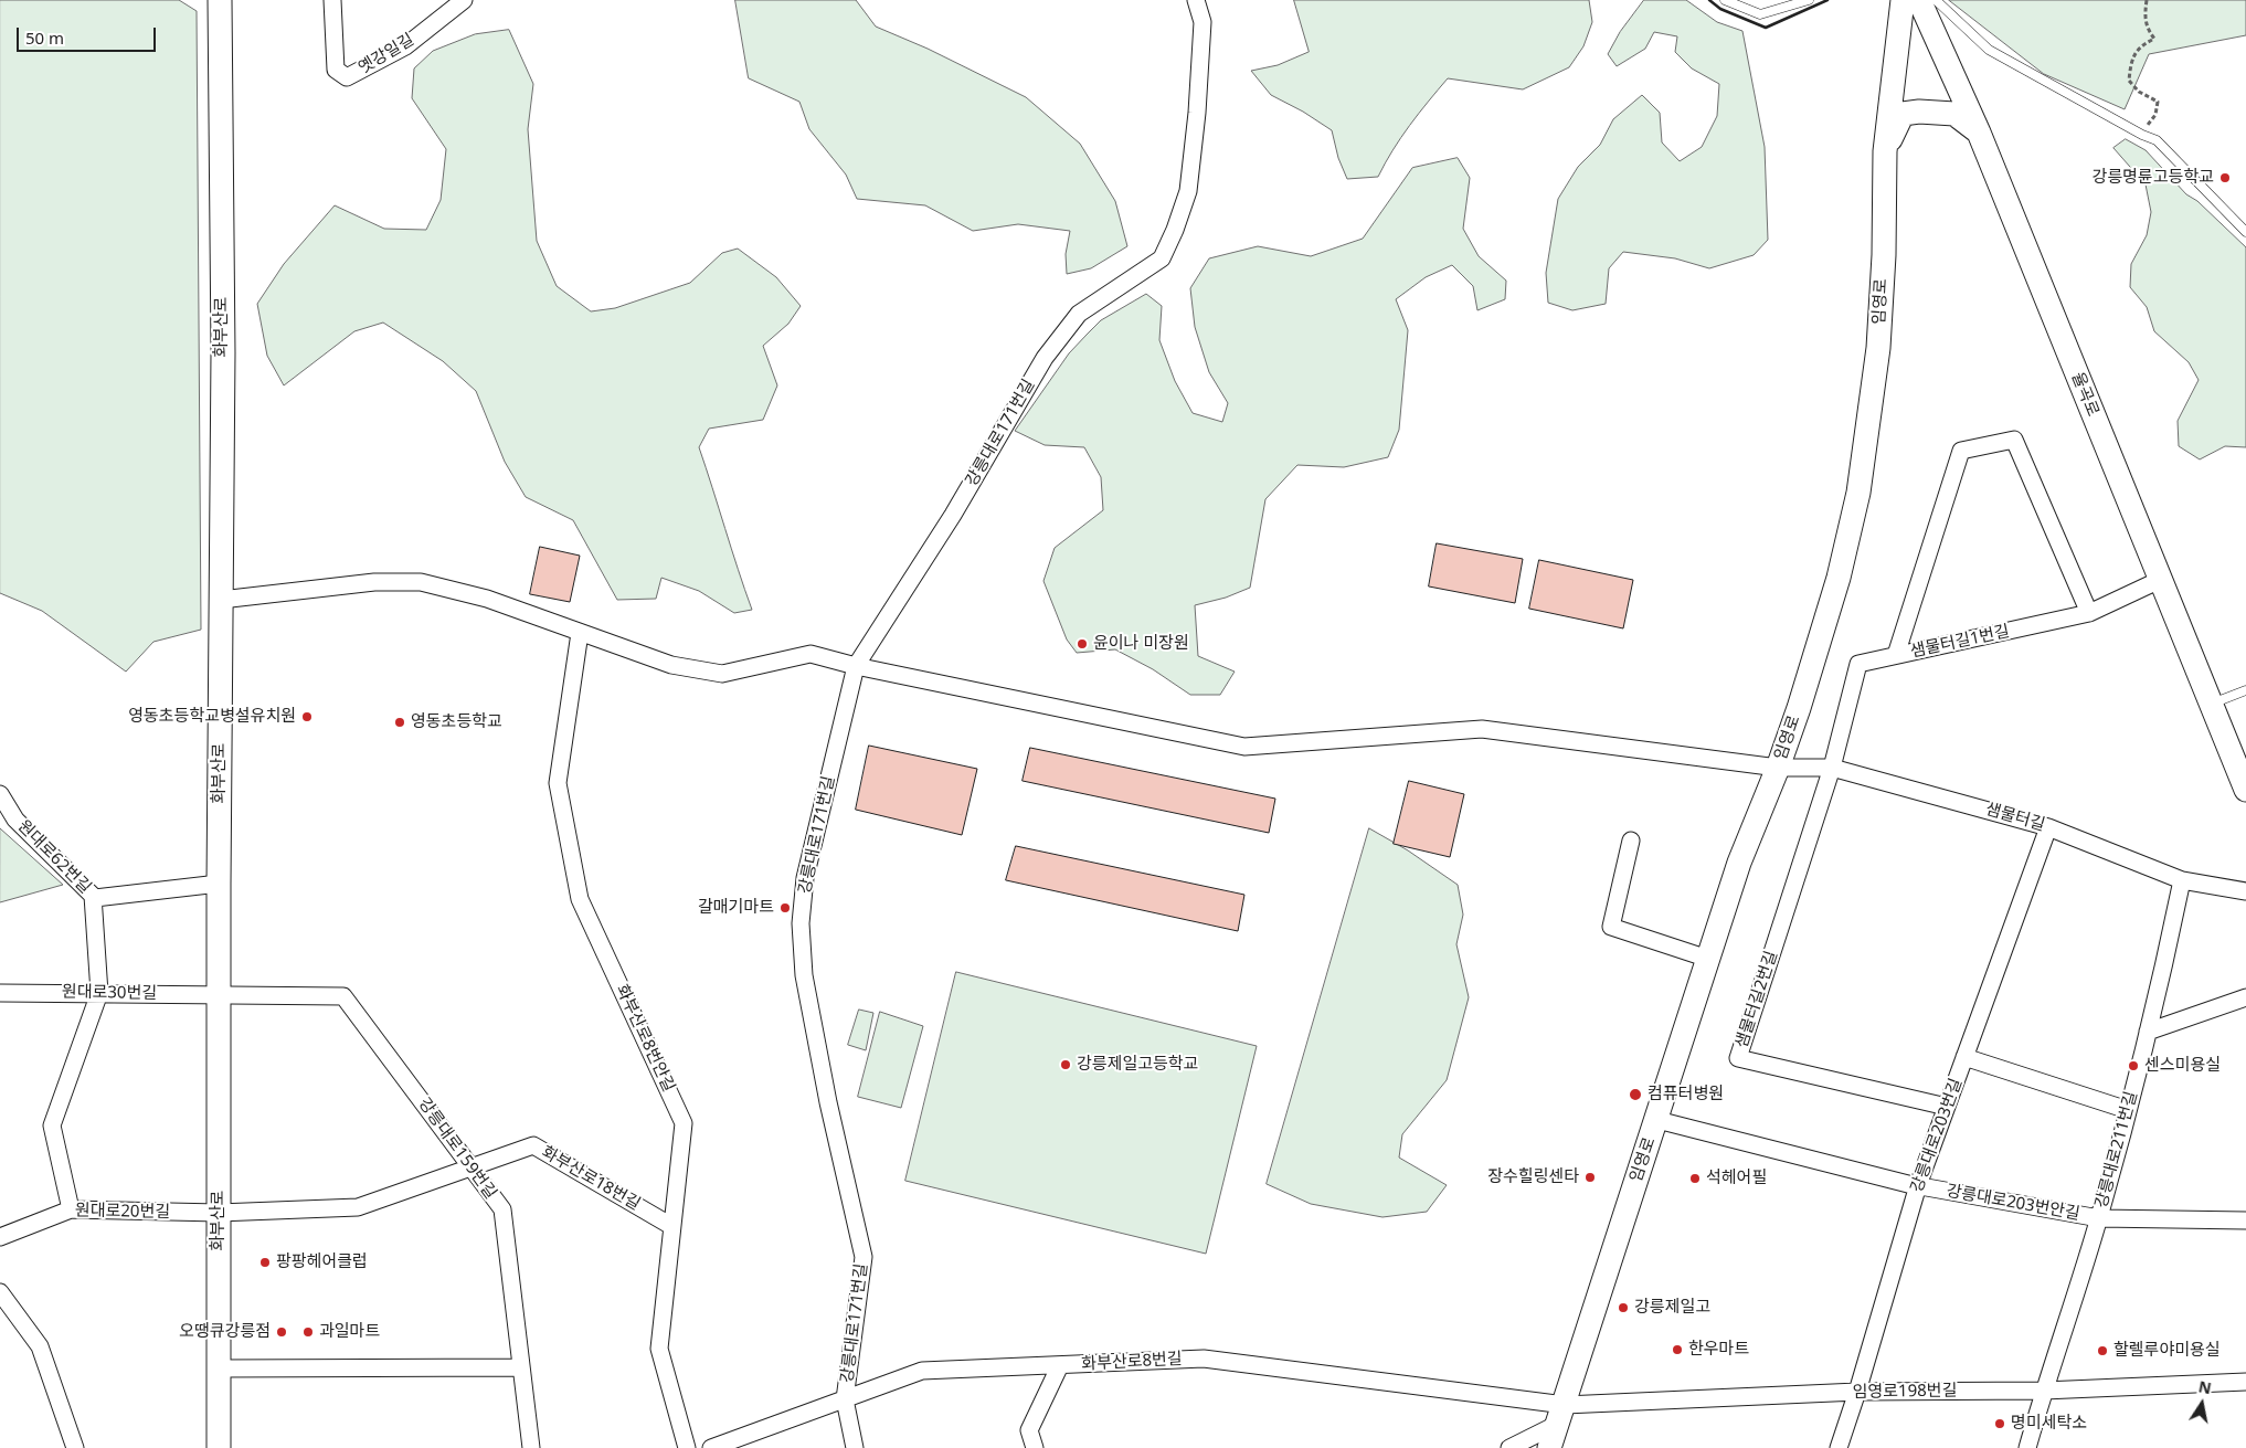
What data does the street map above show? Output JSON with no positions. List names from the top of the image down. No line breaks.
{"streets":{"street":["옛강일길","임영로","화부산로","율곡로","강릉대로171번길","샘물터길1번길","샘물터길","원대로62번길","원대로30번길","샘물터길2번길","화부산로8번안길","강릉대로203번길","강릉대로159번길","강릉대로211번길","화부산로18번길","강릉대로203번안길","원대로20번길","화부산로8번길","임영로198번길"]},"crossings":[["임영로","샘물터길"],["임영로","강릉대로203번안길"],["임영로","화부산로8번길"],["임영로","임영로198번길"],["화부산로","샘물터길"],["화부산로","원대로62번길"],["화부산로","원대로30번길"],["화부산로","강릉대로159번길"],["화부산로","화부산로18번길"],["화부산로","원대로20번길"],["율곡로","샘물터길1번길"],["강릉대로171번길","샘물터길"],["강릉대로171번길","화부산로8번길"],["샘물터길1번길","샘물터길"],["샘물터길1번길","샘물터길2번길"],["샘물터길","샘물터길2번길"],["샘물터길","화부산로8번안길"],["샘물터길","강릉대로203번길"],["샘물터길","강릉대로211번길"],["원대로30번길","강릉대로159번길"],["샘물터길2번길","강릉대로203번길"],["화부산로8번안길","화부산로18번길"],["강릉대로203번길","강릉대로203번안길"],["강릉대로203번길","임영로198번길"],["강릉대로159번길","화부산로18번길"],["강릉대로211번길","강릉대로203번안길"],["강릉대로211번길","임영로198번길"],["화부산로18번길","원대로20번길"],["화부산로8번길","임영로198번길"]],"places":["강릉명륜고등학교","윤이나 미장원","영동초등학교병설유치원","영동초등학교","갈매기마트","강릉제일고등학교","센스미용실","컴퓨터병원","장수힐링센타","석헤어필","팡팡헤어클럽","강릉제일고","오땡큐강릉점","과일마트","한우마트","할렐루야미용실","명미세탁소"],"scale_bar":"50 m","north":"top"}
